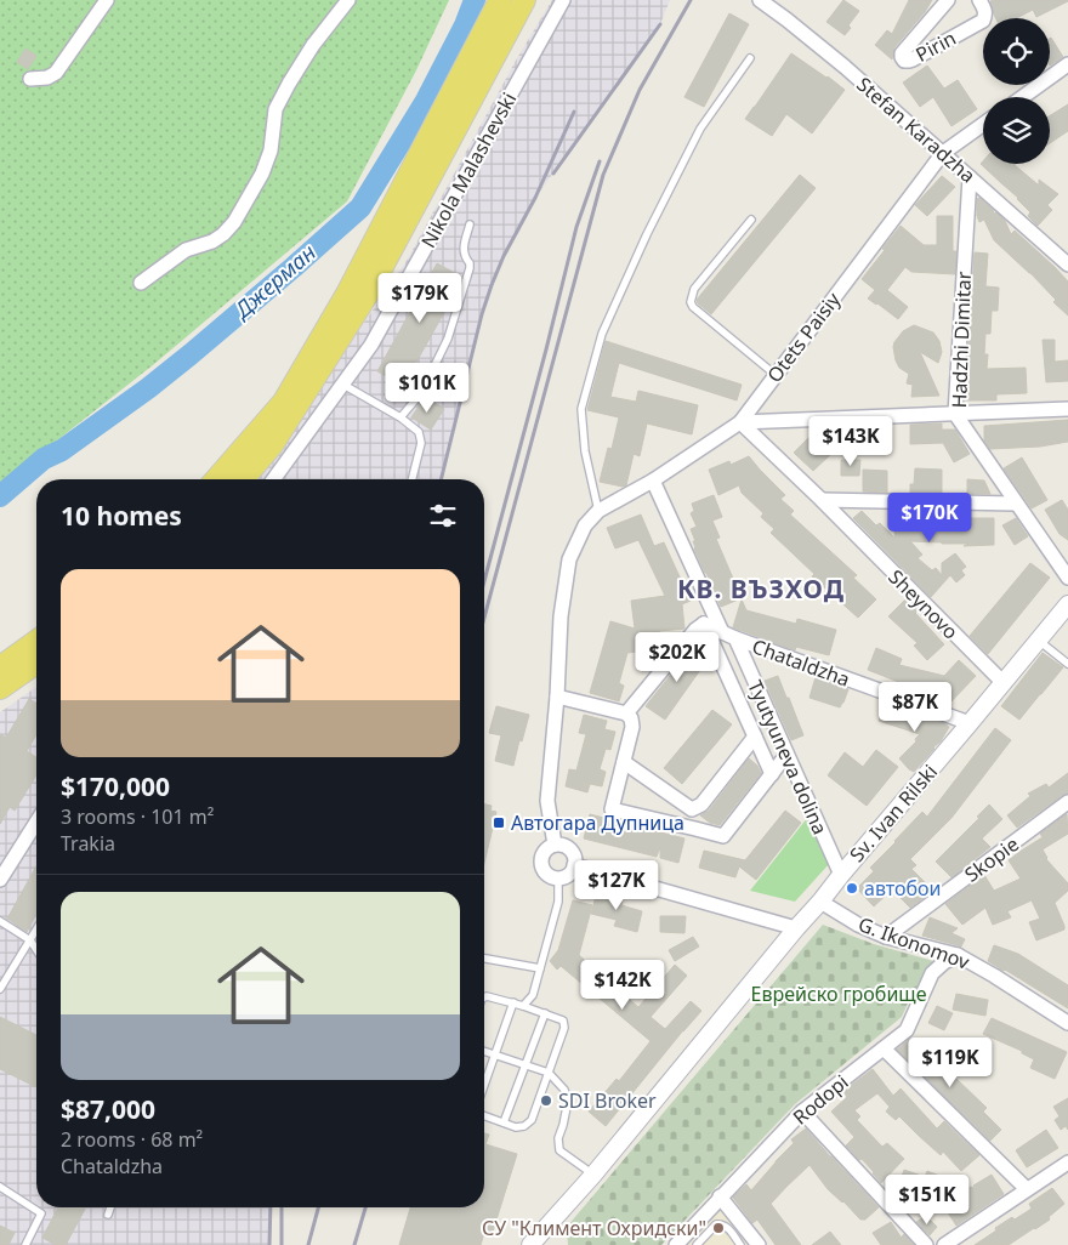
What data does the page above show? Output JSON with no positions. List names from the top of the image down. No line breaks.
{"streets":{"street":["Pirin","Stefan Karadzha","Nikola Malashevski","Otets Paisiy","Hadzhi Dimitar","Sheynovo","Chataldzha","Tyutyuneva dolina","Sv. Ivan Rilski","Skopie","G. Ikonomov","Rodopi"]},"crossings":[["Stefan Karadzha","Otets Paisiy"],["Stefan Karadzha","Hadzhi Dimitar"],["Otets Paisiy","Sheynovo"],["Otets Paisiy","Tyutyuneva dolina"],["Sheynovo","Sv. Ivan Rilski"],["Chataldzha","Tyutyuneva dolina"],["Chataldzha","Sv. Ivan Rilski"],["Tyutyuneva dolina","Sv. Ivan Rilski"],["Sv. Ivan Rilski","G. Ikonomov"],["Skopie","G. Ikonomov"],["G. Ikonomov","Rodopi"]],"districts":["КВ. ВЪЗХОД"],"water":["Джерман"],"parks":["Еврейско гробище"],"places":{"transit":["Автогара Дупница"],"other":["автобои","SDI Broker","СУ \"Климент Охридски\""]},"page":{"price":["$179K","$101K","$143K","$170K","$202K","$87K","$127K","$142K","$119K","$151K"],"heading":"10 homes","list":[{"name":"$170,000","note":"3 rooms · 101 m² · Trakia"},{"name":"$87,000","note":"2 rooms · 68 m² · Chataldzha"}]}}
